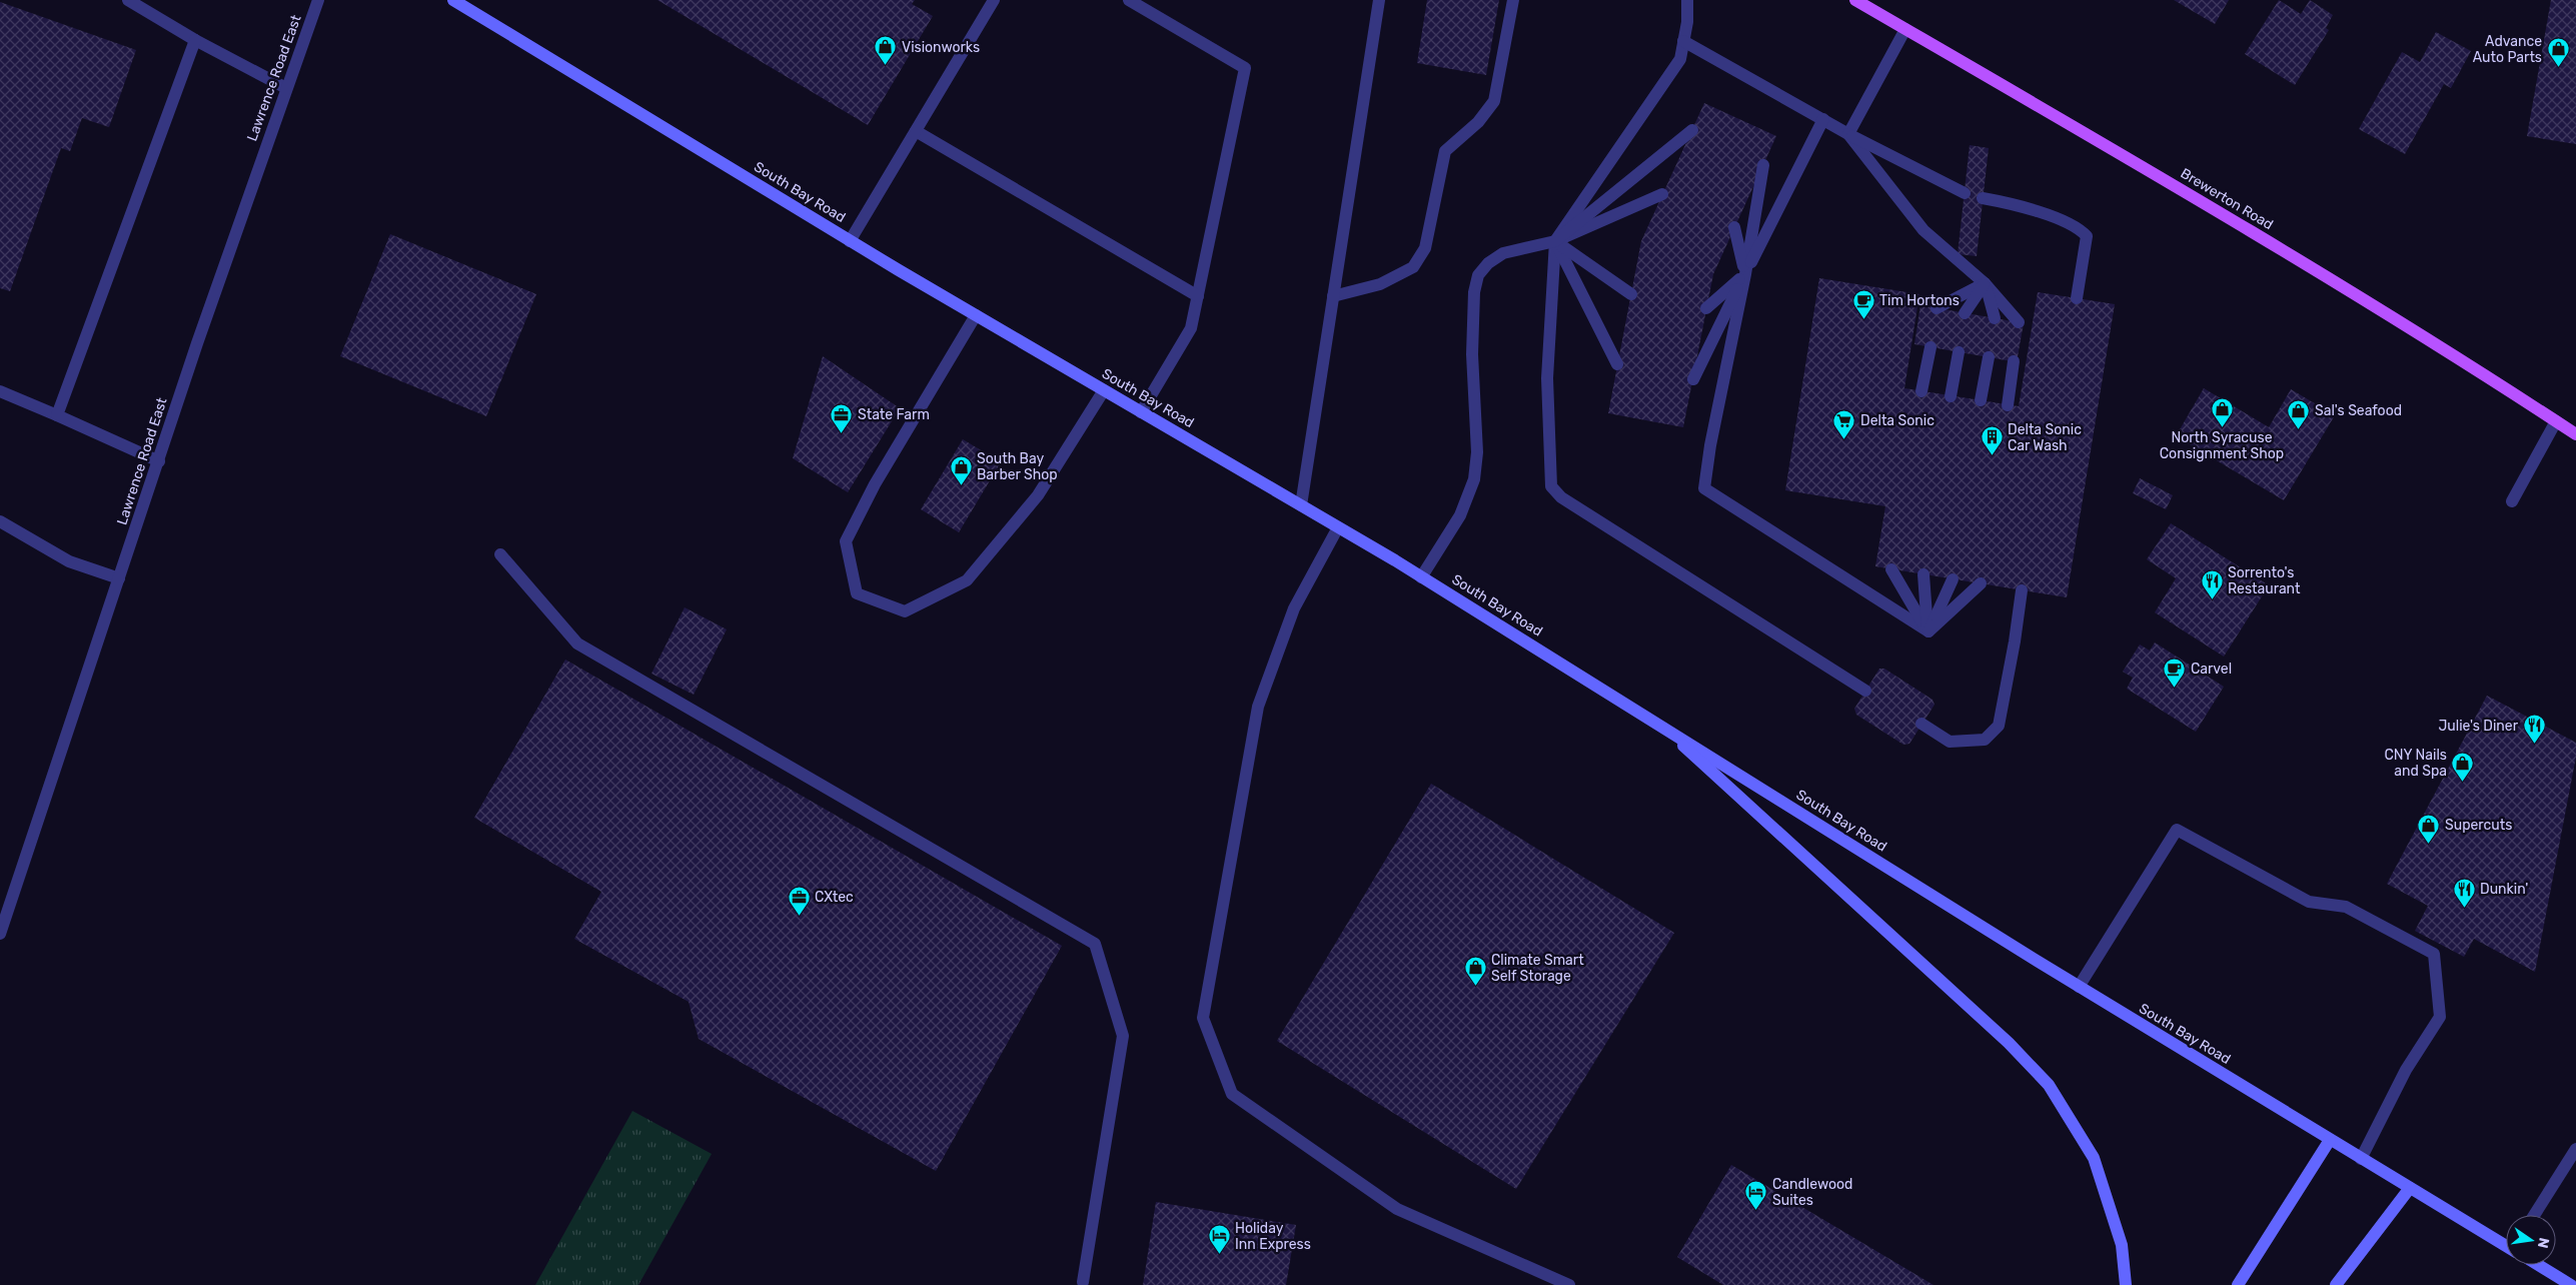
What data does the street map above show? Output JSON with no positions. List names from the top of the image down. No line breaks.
{"streets":{"main road":["South Bay Road","Brewerton Road"],"street":["Lawrence Road East"]},"places":{"shop":["Visionworks","Advance Auto Parts","North Syracuse Consignment Shop","Sal's Seafood","South Bay Barber Shop","CNY Nails and Spa","Supercuts","Climate Smart Self Storage"],"cafe":["Tim Hortons","Carvel"],"office":["State Farm","CXtec"],"supermarket":["Delta Sonic"],"building":["Delta Sonic Car Wash"],"restaurant":["Sorrento's Restaurant","Julie's Diner","Dunkin'"],"hotel":["Candlewood Suites","Holiday Inn Express"]},"north":"right"}
